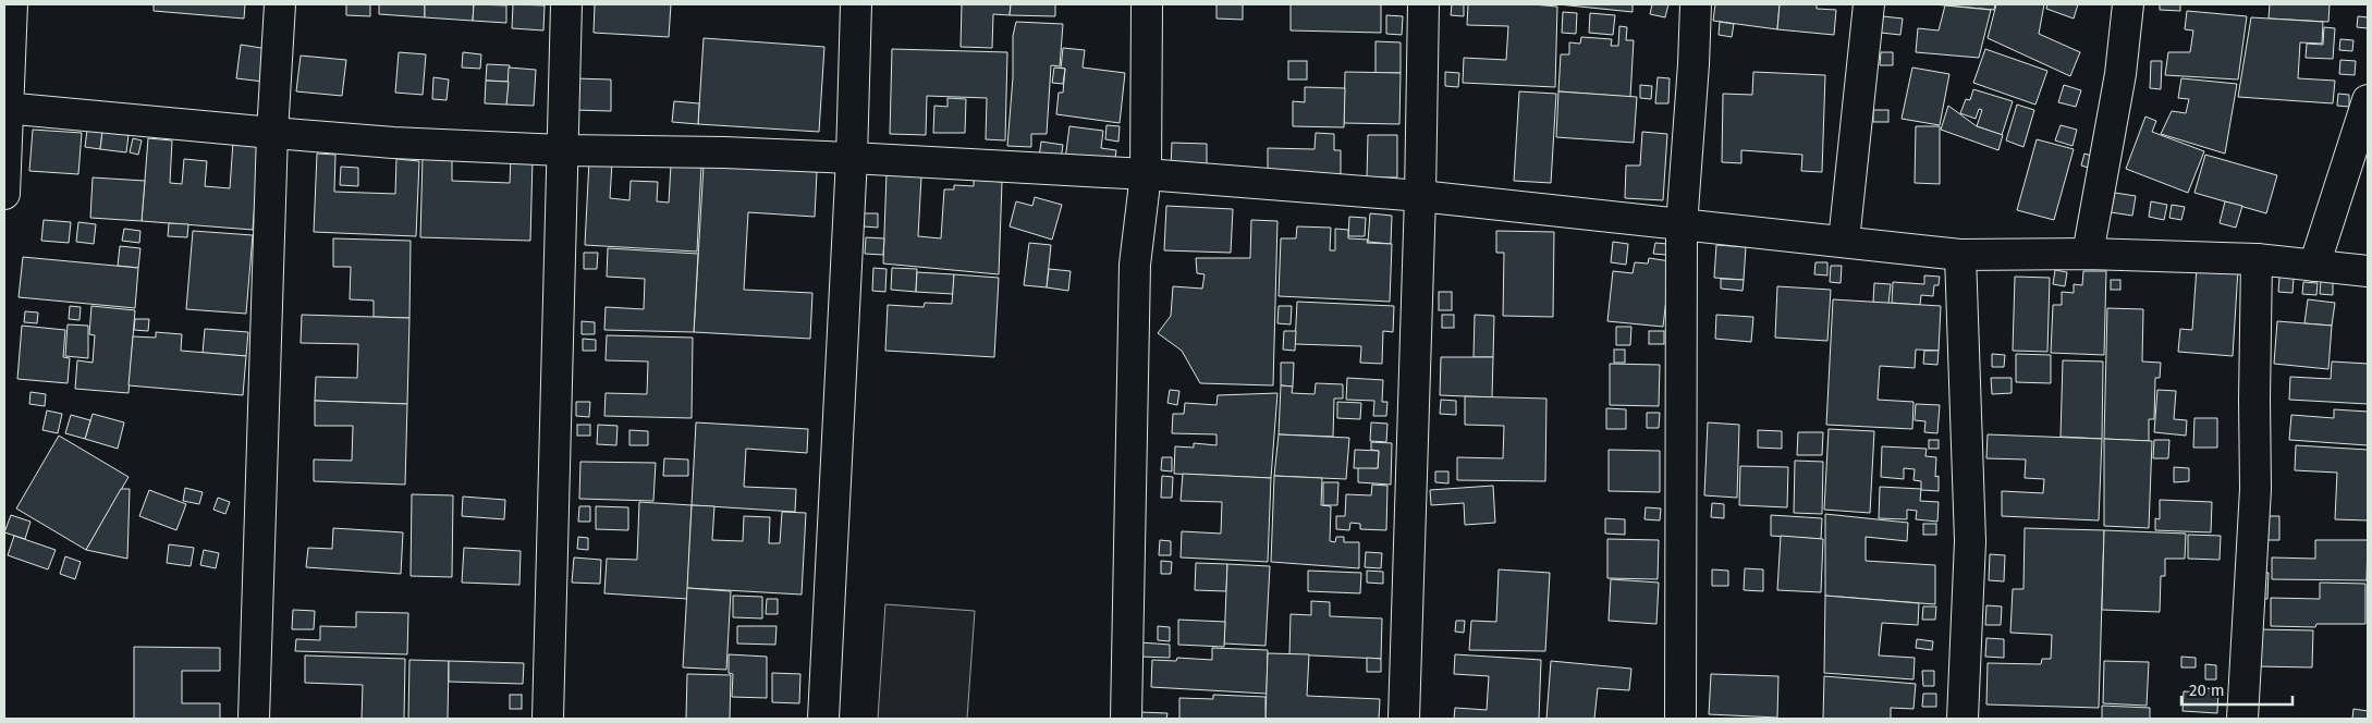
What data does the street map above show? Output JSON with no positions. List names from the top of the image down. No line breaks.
{"scale_bar":"20 m"}
